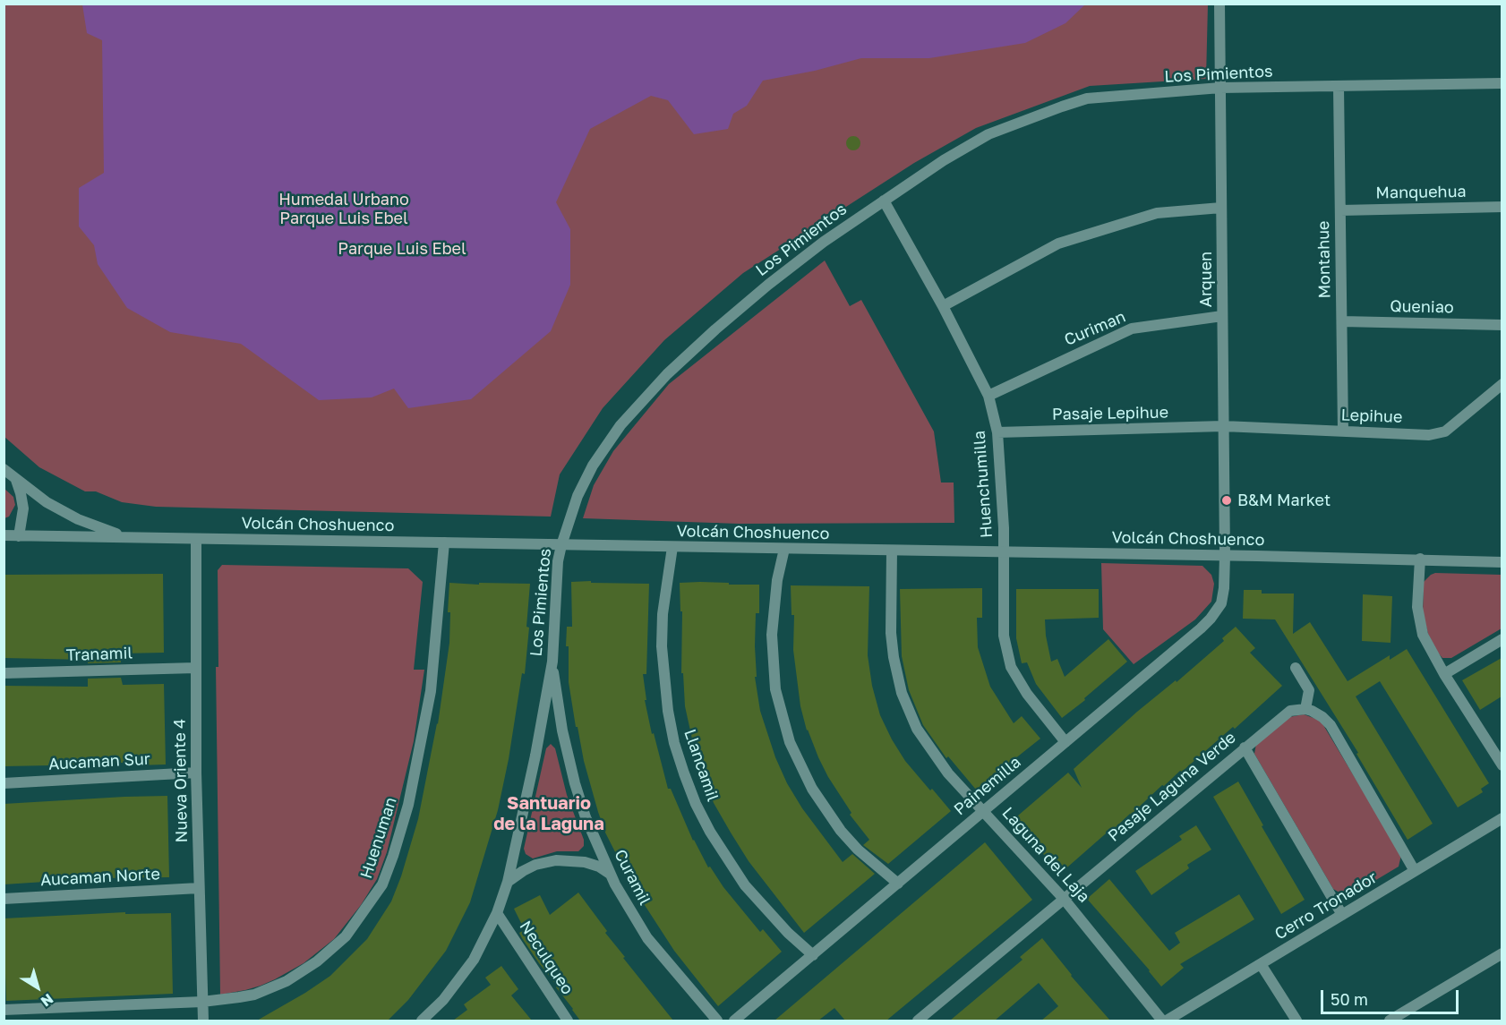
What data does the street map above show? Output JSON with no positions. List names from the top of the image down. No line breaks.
{"streets":{"street":["Los Pimientos","Manquehua","Montahue","Arquen","Queniao","Curiman","Pasaje Lepihue","Lepihue","Huenchumilla","Volcán Choshuenco","Tranamil","Aucaman Sur","Llancamil","Nueva Oriente 4","Painemilla","Pasaje Laguna Verde","Huenuman","Laguna del Laja","Aucaman Norte","Curamil","Cerro Tronador","Neculqueo"]},"crossings":[["Los Pimientos","Montahue"],["Los Pimientos","Arquen"],["Los Pimientos","Huenchumilla"],["Los Pimientos","Volcán Choshuenco"],["Los Pimientos","Curamil"],["Los Pimientos","Neculqueo"],["Manquehua","Montahue"],["Montahue","Queniao"],["Montahue","Lepihue"],["Arquen","Curiman"],["Arquen","Pasaje Lepihue"],["Arquen","Lepihue"],["Arquen","Volcán Choshuenco"],["Arquen","Painemilla"],["Curiman","Huenchumilla"],["Pasaje Lepihue","Lepihue"],["Pasaje Lepihue","Huenchumilla"],["Huenchumilla","Volcán Choshuenco"],["Huenchumilla","Painemilla"],["Volcán Choshuenco","Llancamil"],["Volcán Choshuenco","Nueva Oriente 4"],["Volcán Choshuenco","Painemilla"],["Volcán Choshuenco","Huenuman"],["Volcán Choshuenco","Laguna del Laja"],["Tranamil","Nueva Oriente 4"],["Aucaman Sur","Nueva Oriente 4"],["Llancamil","Painemilla"],["Nueva Oriente 4","Huenuman"],["Nueva Oriente 4","Aucaman Norte"],["Painemilla","Laguna del Laja"],["Pasaje Laguna Verde","Laguna del Laja"]],"districts":["Santuario de la Laguna"],"parks":["Humedal Urbano Parque Luis Ebel","Parque Luis Ebel"],"places":["B&M Market"],"scale_bar":"50 m","north":"bottom right"}
